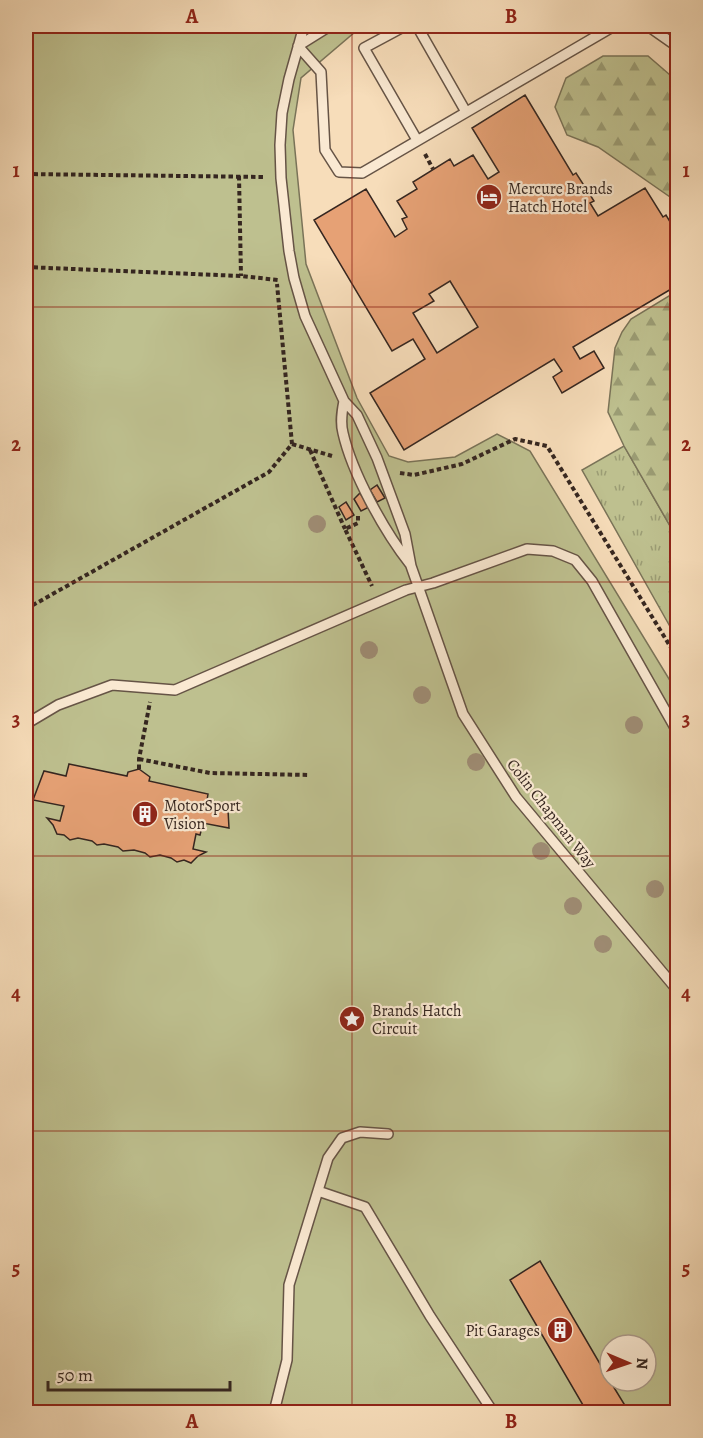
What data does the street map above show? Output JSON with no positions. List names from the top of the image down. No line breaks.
{"streets":{"lane":["Colin Chapman Way"]},"places":{"hotel":["Mercure Brands Hatch Hotel"],"building":["MotorSport Vision","Pit Garages"],"place":["Brands Hatch Circuit"]},"scale_bar":"50 m","north":"right","grid":{"columns":["A","B"],"rows":["1","2","3","4","5"]}}
